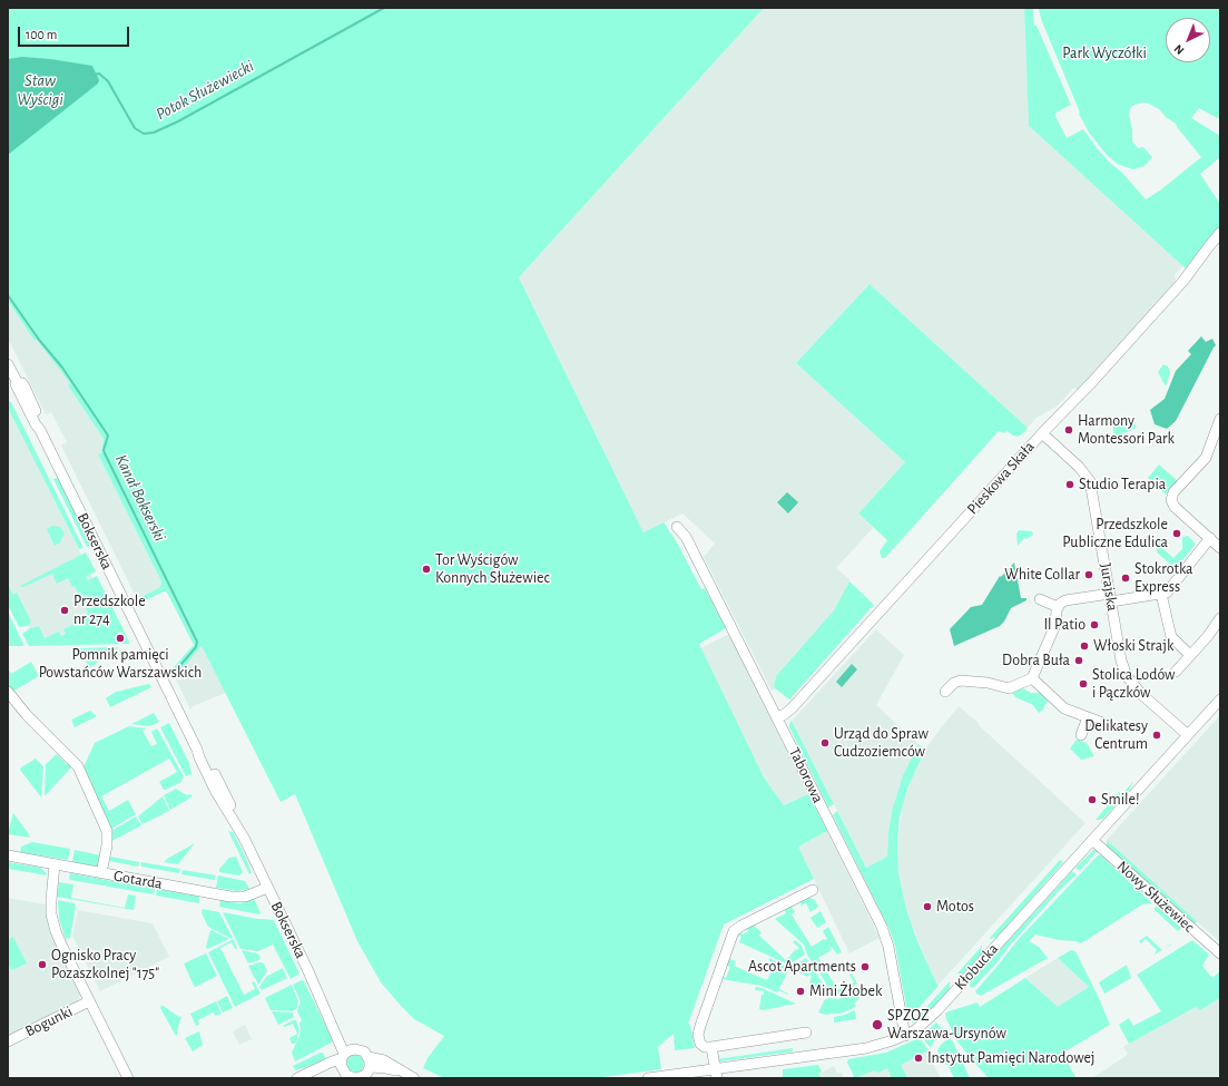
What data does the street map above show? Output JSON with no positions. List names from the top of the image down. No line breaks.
{"streets":{"street":["Pieskowa Skała","Bokserska","Jurajska","Taborowa","Gotarda","Nowy Służewiec","Kłobucka","Bogunki"]},"crossings":[["Pieskowa Skała","Jurajska"],["Pieskowa Skała","Taborowa"],["Bokserska","Gotarda"],["Jurajska","Kłobucka"],["Taborowa","Kłobucka"],["Nowy Służewiec","Kłobucka"]],"water":["Staw Wyścigi","Potok Służewiecki","Kanał Bokserski"],"parks":["Park Wyczółki"],"places":["Harmony Montessori Park","Studio Terapia","Przedszkole Publiczne Edulica","Tor Wyścigów Konnych Służewiec","White Collar","Stokrotka Express","Przedszkole nr 274","Il Patio","Pomnik pamięci Powstańców Warszawskich","Włoski Strajk","Dobra Buła","Stolica Lodów i Pączków","Delikatesy Centrum","Urząd do Spraw Cudzoziemców","Smile!","Motos","Ognisko Pracy Pozaszkolnej \"175\"","Ascot Apartments","Mini Żłobek","SPZOZ Warszawa-Ursynów","Instytut Pamięci Narodowej"],"scale_bar":"100 m","north":"bottom left"}
